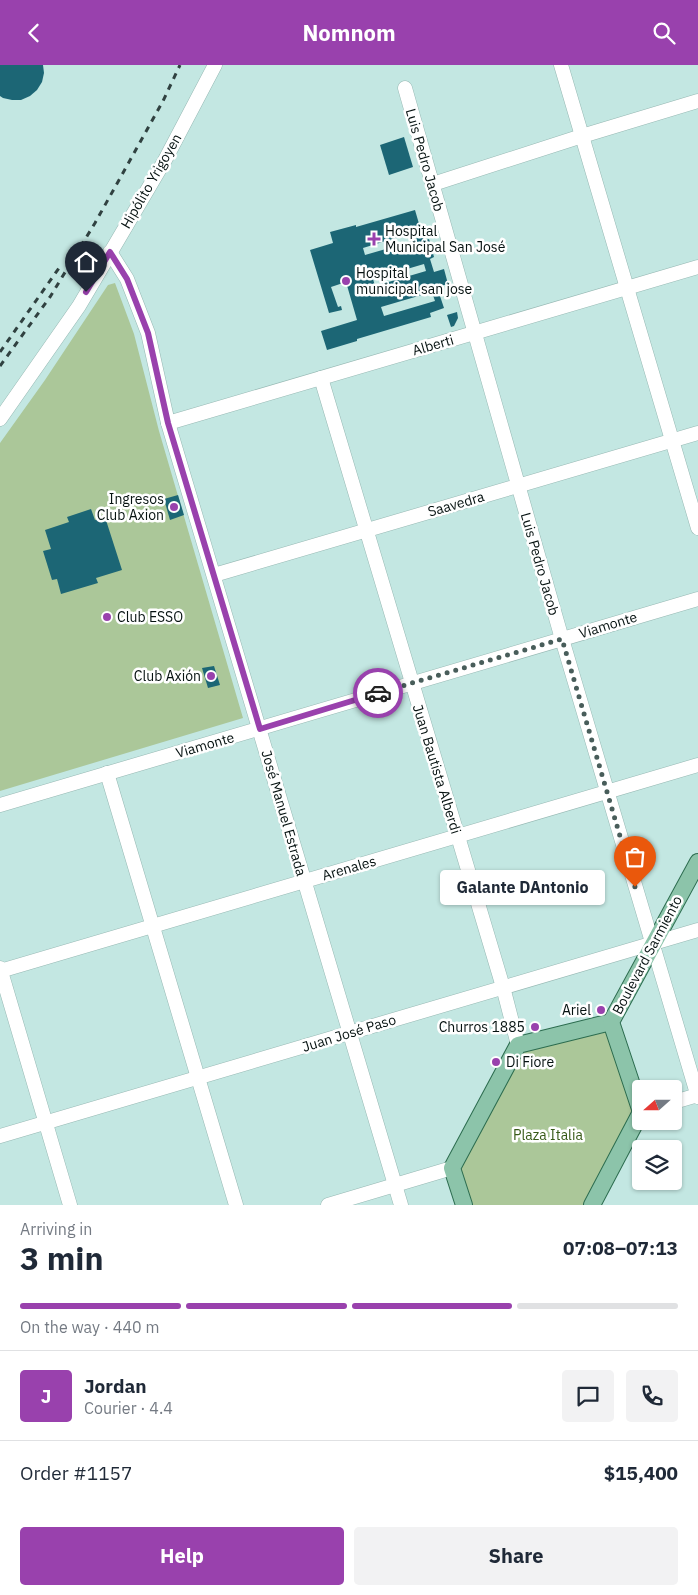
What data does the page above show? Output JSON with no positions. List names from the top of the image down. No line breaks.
{"streets":{"main road":["Boulevard Sarmiento"],"street":["Luis Pedro Jacob","Hipólito Yrigoyen","Alberti","Saavedra","Viamonte","Juan Bautista Alberdi","José Manuel Estrada","Arenales","Juan José Paso"]},"crossings":[["Luis Pedro Jacob","Alberti"],["Luis Pedro Jacob","Saavedra"],["Luis Pedro Jacob","Viamonte"],["Luis Pedro Jacob","Arenales"],["Luis Pedro Jacob","Boulevard Sarmiento"],["Luis Pedro Jacob","Juan José Paso"],["Hipólito Yrigoyen","José Manuel Estrada"],["Alberti","Juan Bautista Alberdi"],["Alberti","José Manuel Estrada"],["Saavedra","Juan Bautista Alberdi"],["Saavedra","José Manuel Estrada"],["Viamonte","Juan Bautista Alberdi"],["Viamonte","José Manuel Estrada"],["Juan Bautista Alberdi","Arenales"],["Juan Bautista Alberdi","Boulevard Sarmiento"],["Juan Bautista Alberdi","Juan José Paso"],["José Manuel Estrada","Arenales"],["José Manuel Estrada","Juan José Paso"],["Boulevard Sarmiento","Juan José Paso"]],"parks":["Plaza Italia"],"places":{"health":["Hospital Municipal San José"],"other":["Hospital municipal san jose","Ingresos Club Axion","Club ESSO","Club Axión","Galante DAntonio","Ariel","Churros 1885","Di Fiore"]},"north":"left","page":{"header":"Nomnom","bubble":"Galante DAntonio","heading":["3 min","Arriving in","07:08–07:13"],"panel":["Jordan","Courier · 4.4","Order #1157","$15,400"],"bar":"On the way · 440 m","round":"J","buttons":["Help","Share"]}}
